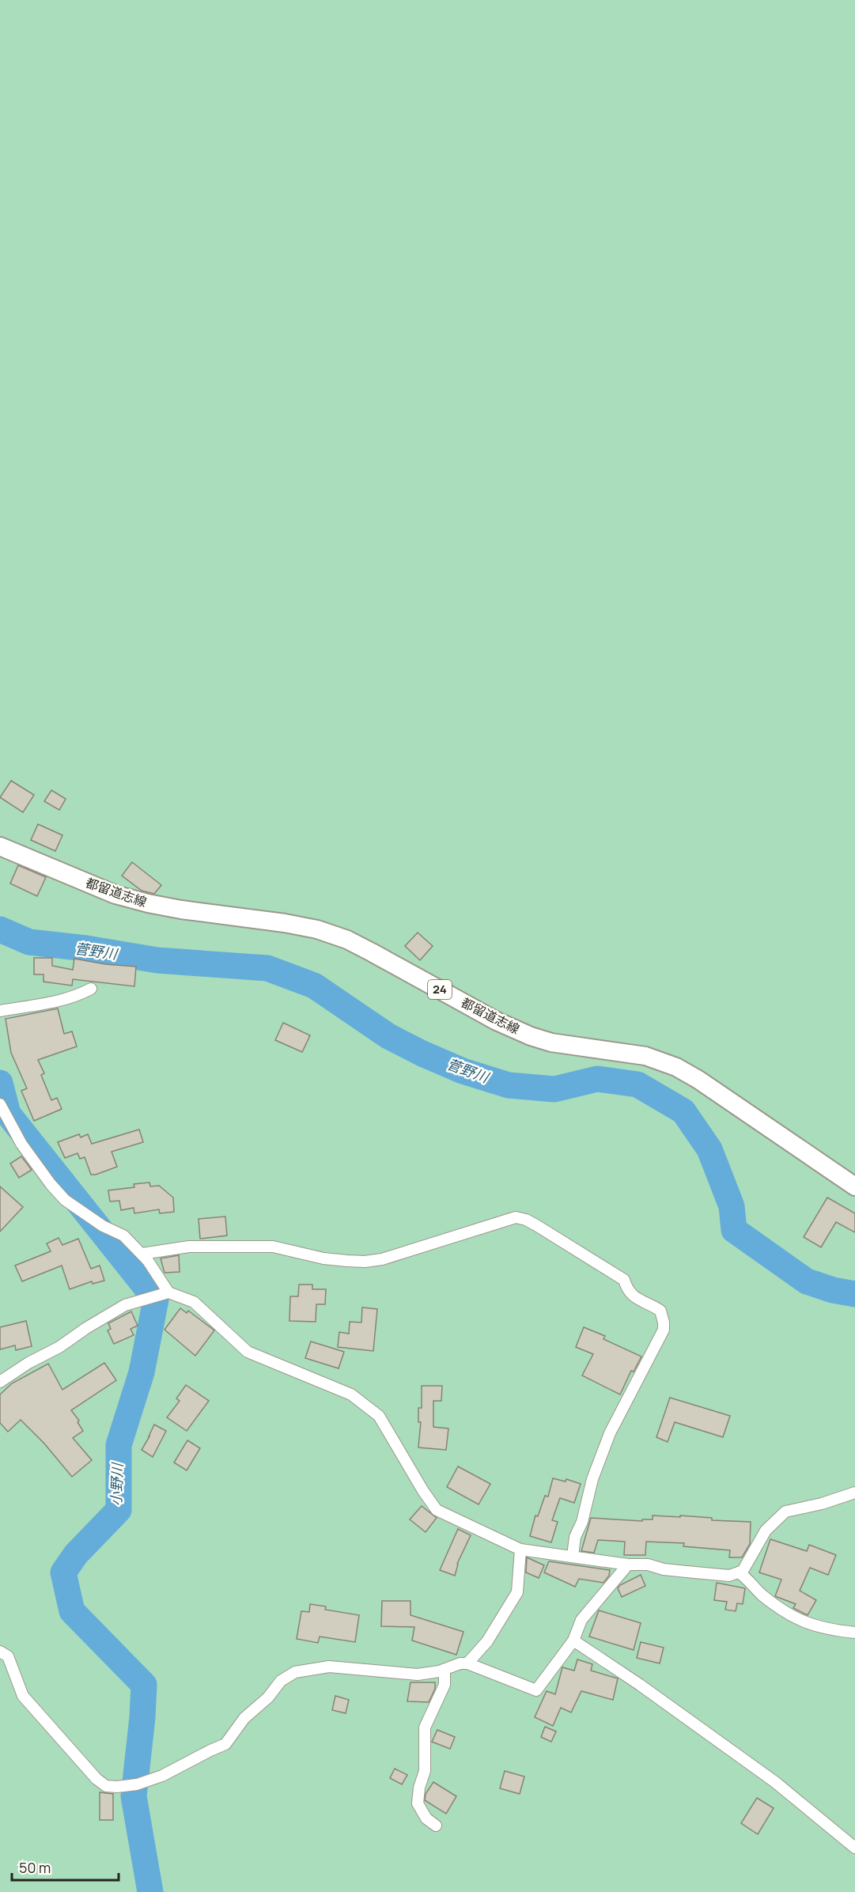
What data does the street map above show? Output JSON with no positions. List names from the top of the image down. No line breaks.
{"streets":{"main road":["都留道志線","24"]},"water":["菅野川","小野川"],"scale_bar":"50 m"}
